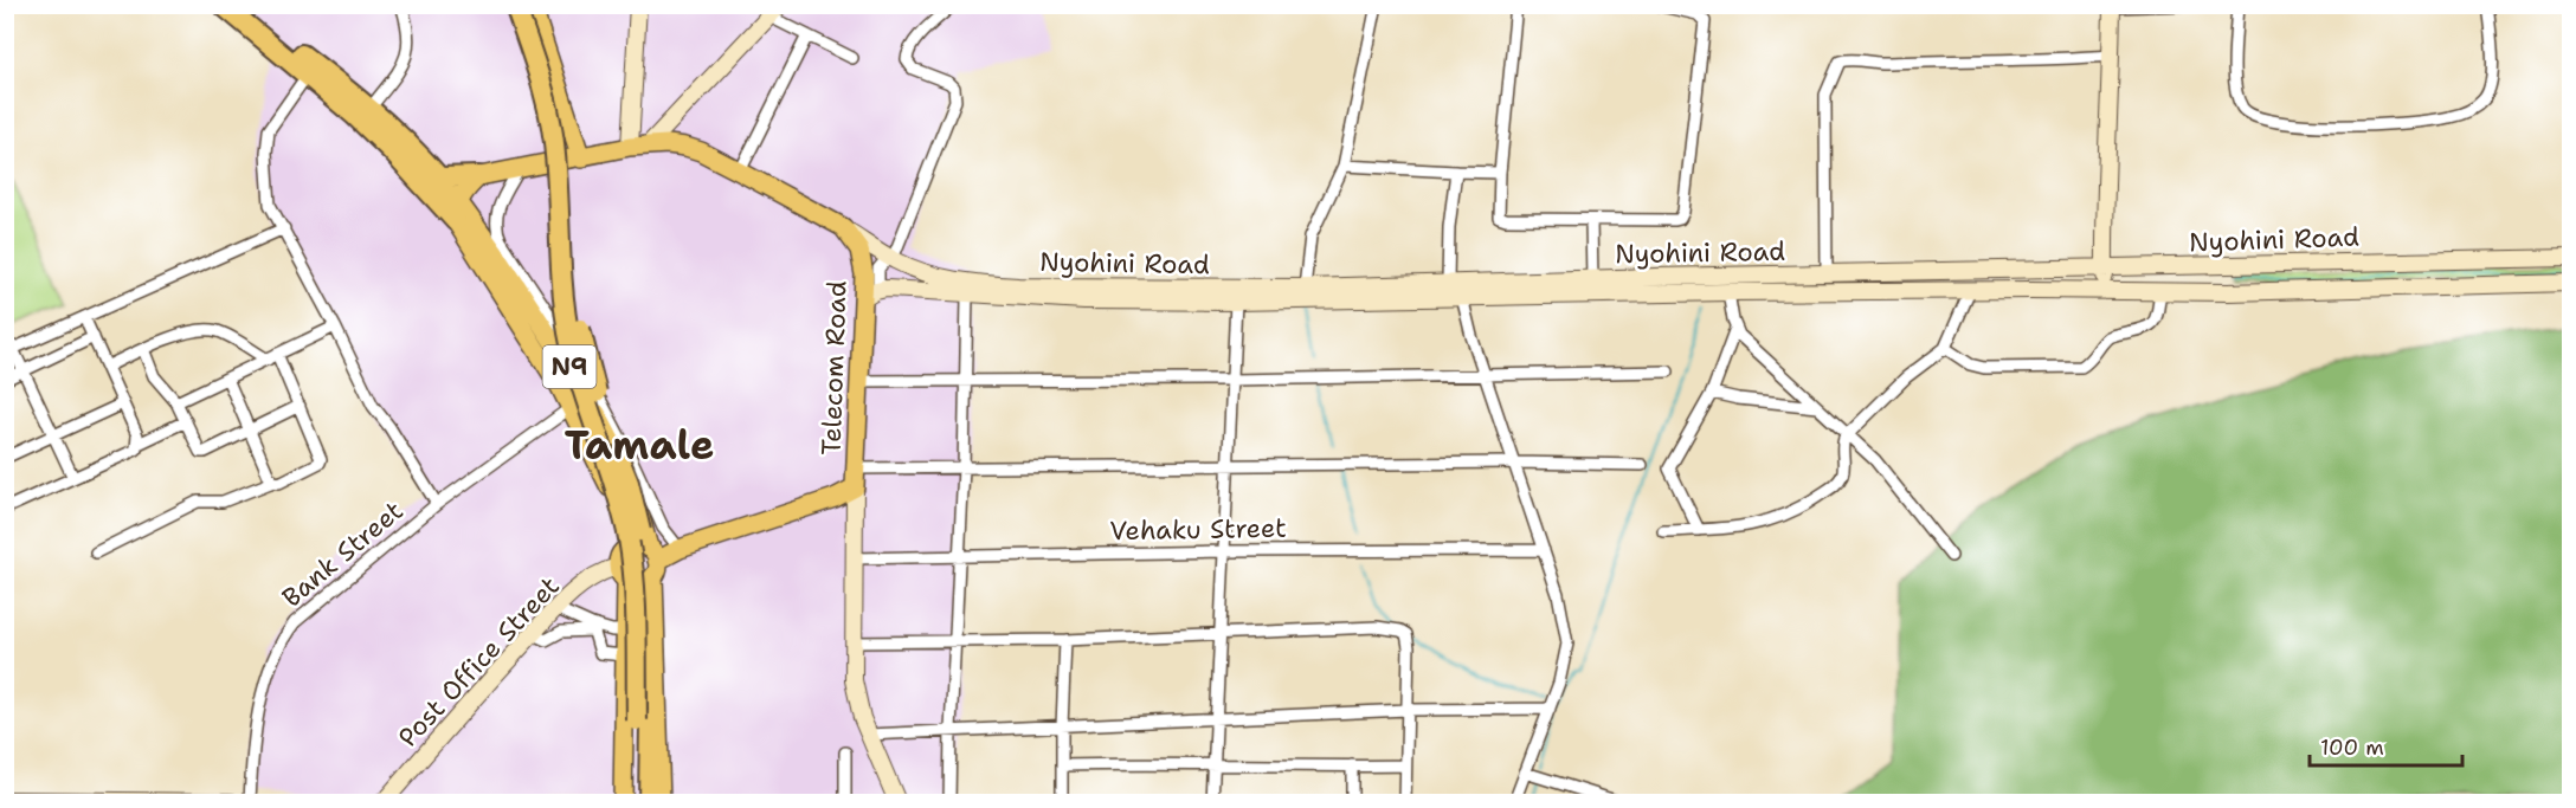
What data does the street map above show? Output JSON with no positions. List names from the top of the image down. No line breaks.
{"streets":{"highway":["N9"],"main road":["Nyohini Road","Telecom Road","Post Office Street"],"street":["Vehaku Street","Bank Street"]},"crossings":[["Nyohini Road","Telecom Road"],["N9","Telecom Road"],["N9","Post Office Street"],["Telecom Road","Post Office Street"]],"districts":["Tamale"],"scale_bar":"100 m"}
